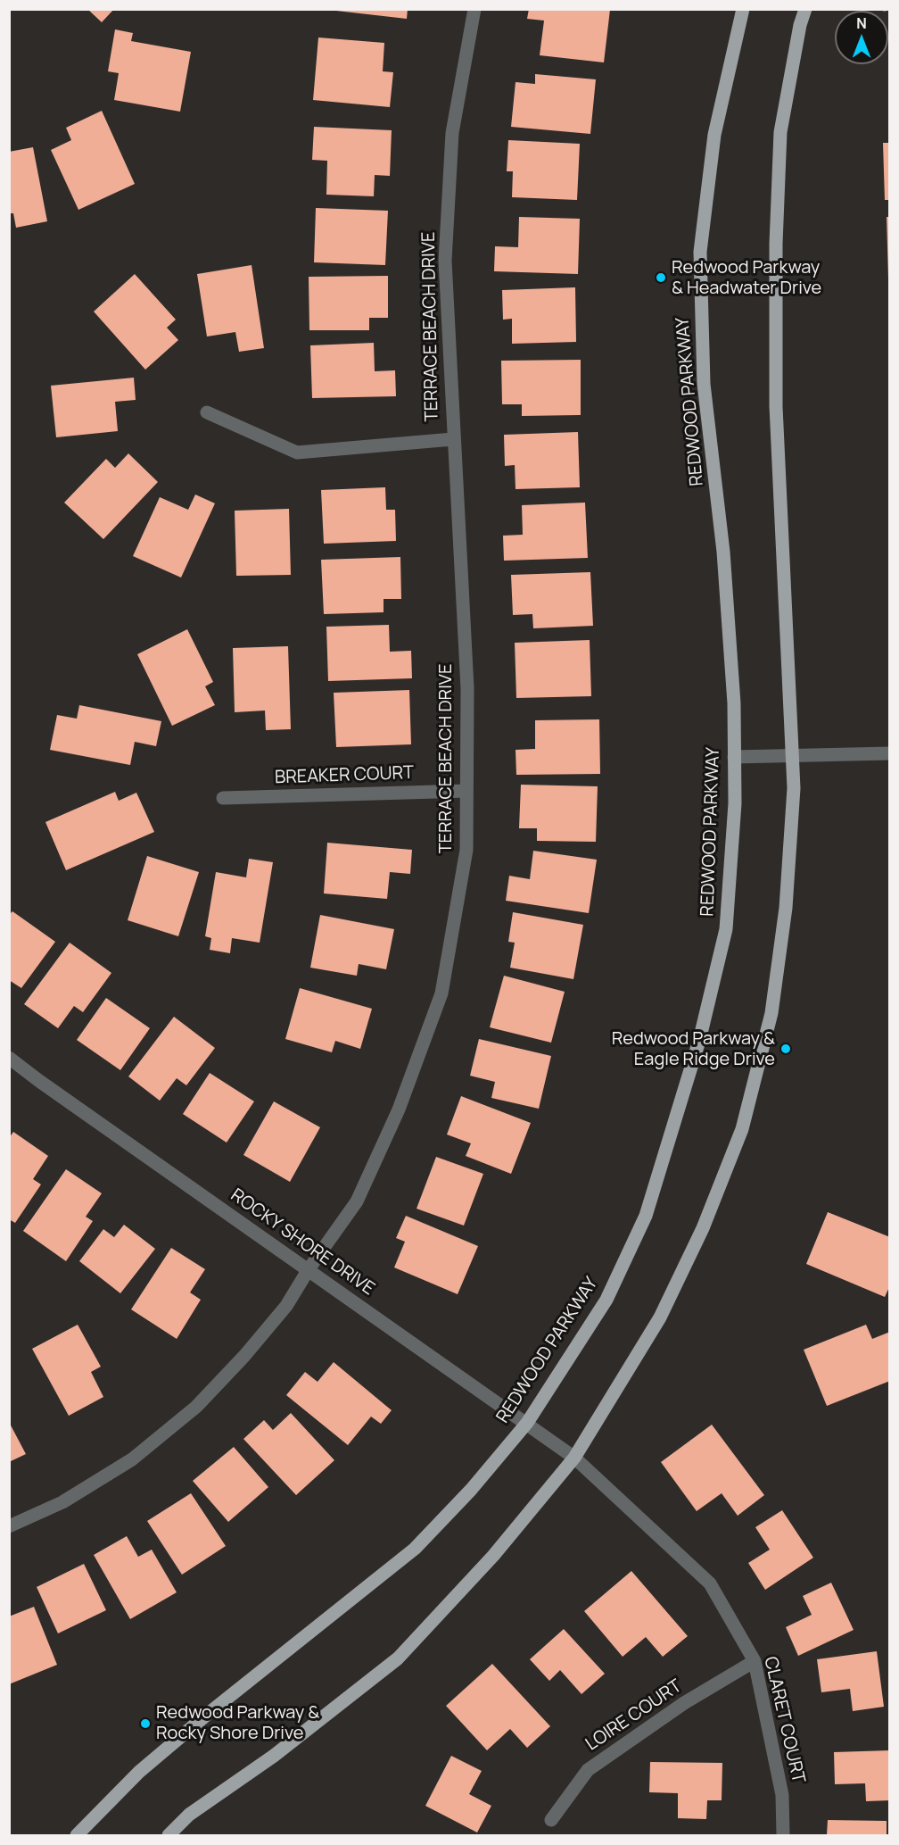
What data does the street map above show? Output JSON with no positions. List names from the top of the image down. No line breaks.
{"streets":{"main road":["REDWOOD PARKWAY"],"street":["TERRACE BEACH DRIVE","BREAKER COURT","ROCKY SHORE DRIVE","LOIRE COURT","CLARET COURT"]},"crossings":[["TERRACE BEACH DRIVE","BREAKER COURT"],["TERRACE BEACH DRIVE","ROCKY SHORE DRIVE"],["REDWOOD PARKWAY","ROCKY SHORE DRIVE"],["ROCKY SHORE DRIVE","CLARET COURT"],["LOIRE COURT","CLARET COURT"]],"places":["Redwood Parkway & Headwater Drive","Redwood Parkway & Eagle Ridge Drive","Redwood Parkway & Rocky Shore Drive"],"north":"top"}
